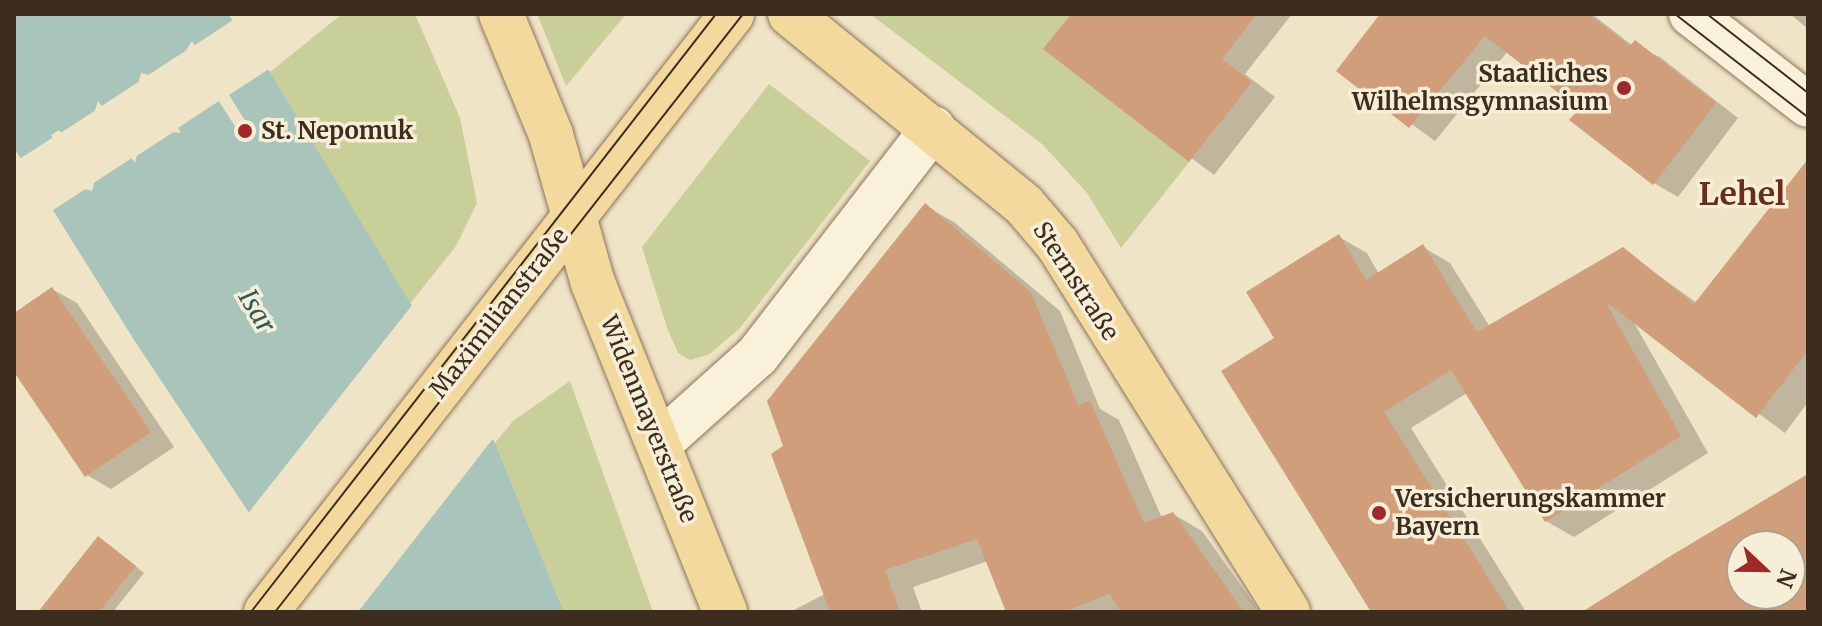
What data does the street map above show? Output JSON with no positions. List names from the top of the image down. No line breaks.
{"streets":{"main road":["Sternstraße","Maximilianstraße","Widenmayerstraße"]},"crossings":[["Maximilianstraße","Widenmayerstraße"]],"districts":["Lehel"],"water":["Isar"],"places":["Staatliches Wilhelmsgymnasium","St. Nepomuk","Versicherungskammer Bayern"],"north":"right"}
